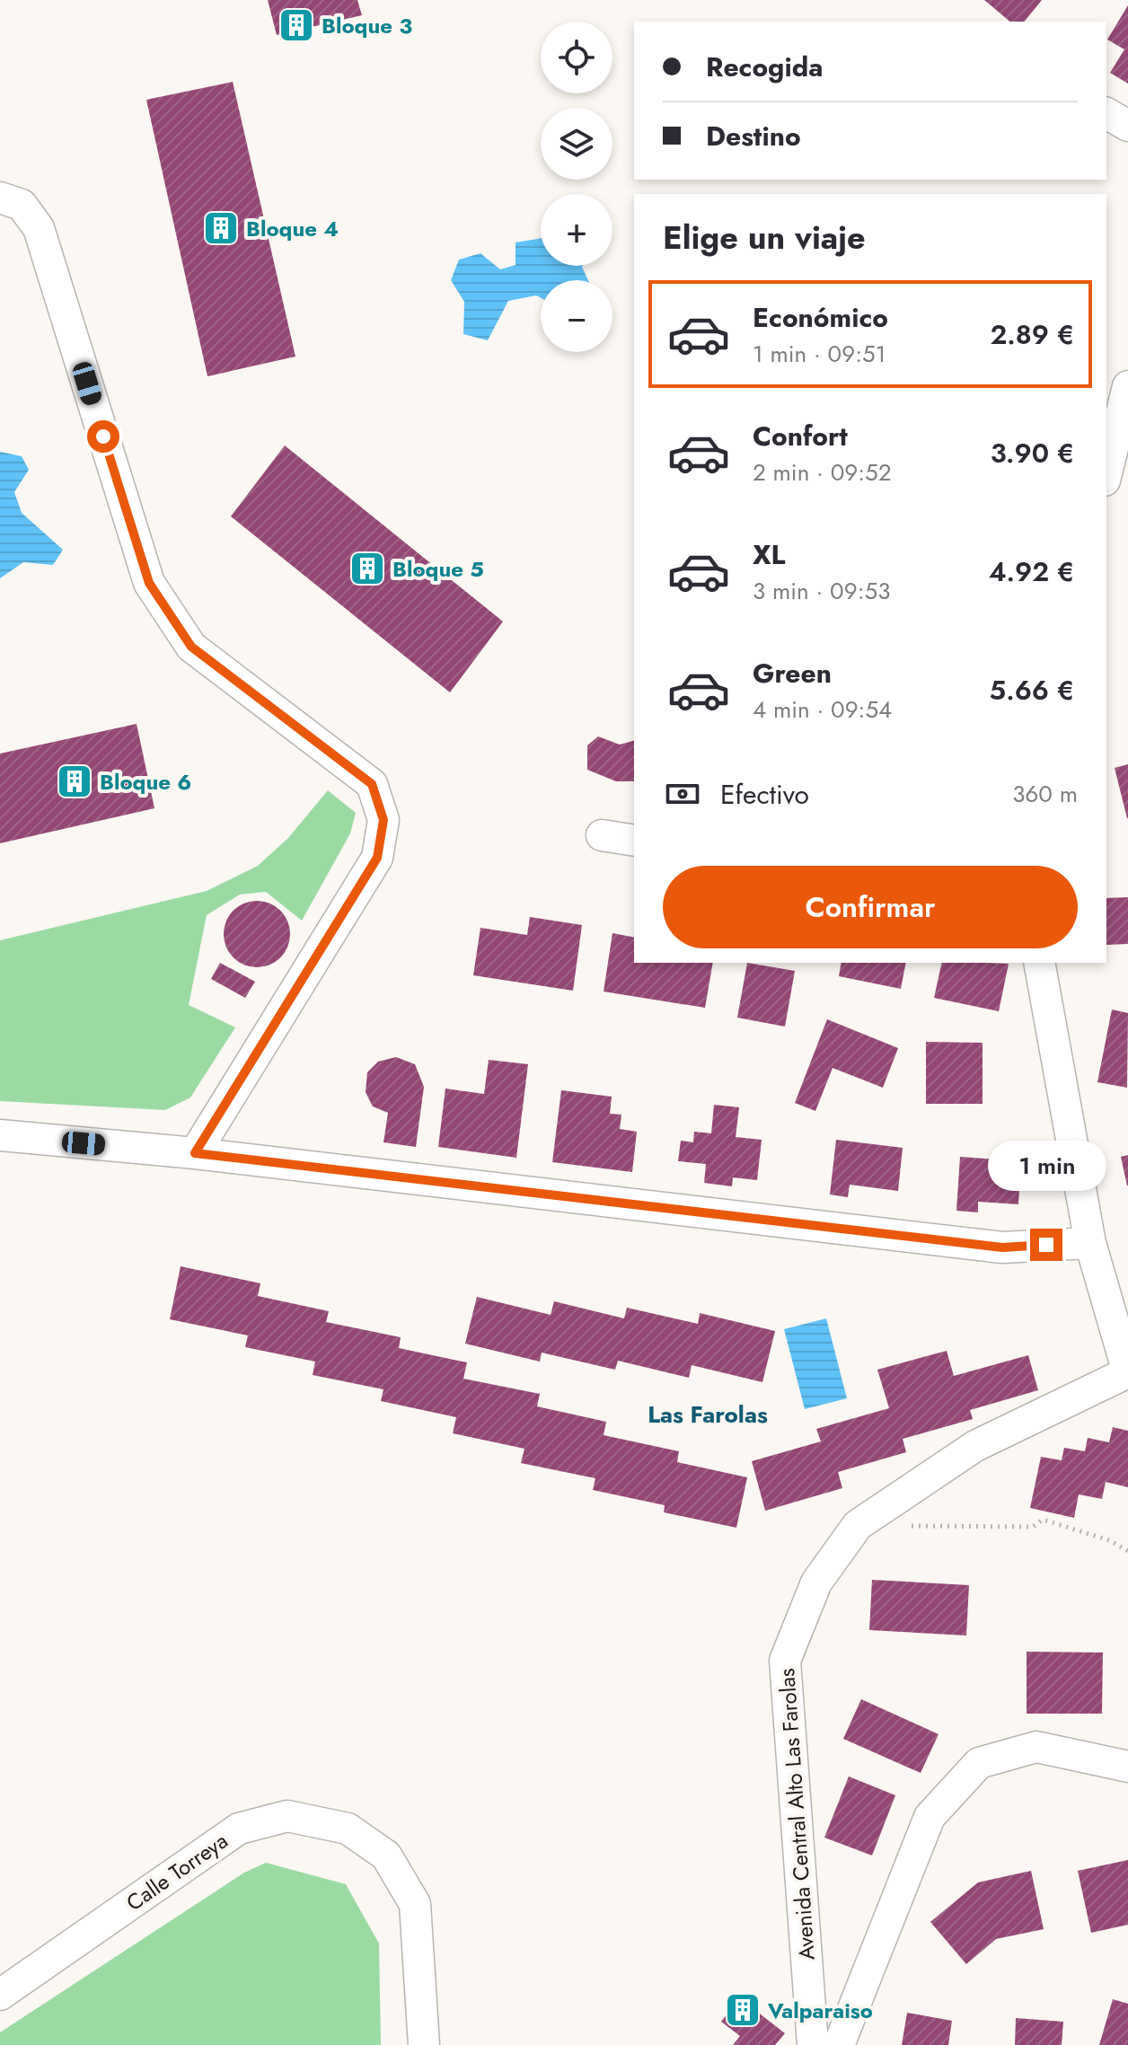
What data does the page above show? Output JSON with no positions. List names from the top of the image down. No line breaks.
{"streets":{"street":["Avenida Central Alto Las Farolas","Calle Torreya"]},"districts":["Las Farolas"],"places":{"building":["Bloque 3","Bloque 4","Bloque 5","Bloque 6","Valparaiso"]},"page":{"map_buttons":["+","−"],"banner":["Recogida","Destino"],"heading":"Elige un viaje","list":[{"name":"Económico","note":"1 min · 09:51","value":"2.89 €"},{"name":"Confort","note":"2 min · 09:52","value":"3.90 €"},{"name":"XL","note":"3 min · 09:53","value":"4.92 €"},{"name":"Green","note":"4 min · 09:54","value":"5.66 €"}],"pay":["Efectivo","360 m"],"buttons":"Confirmar","bubble":"1 min"}}
